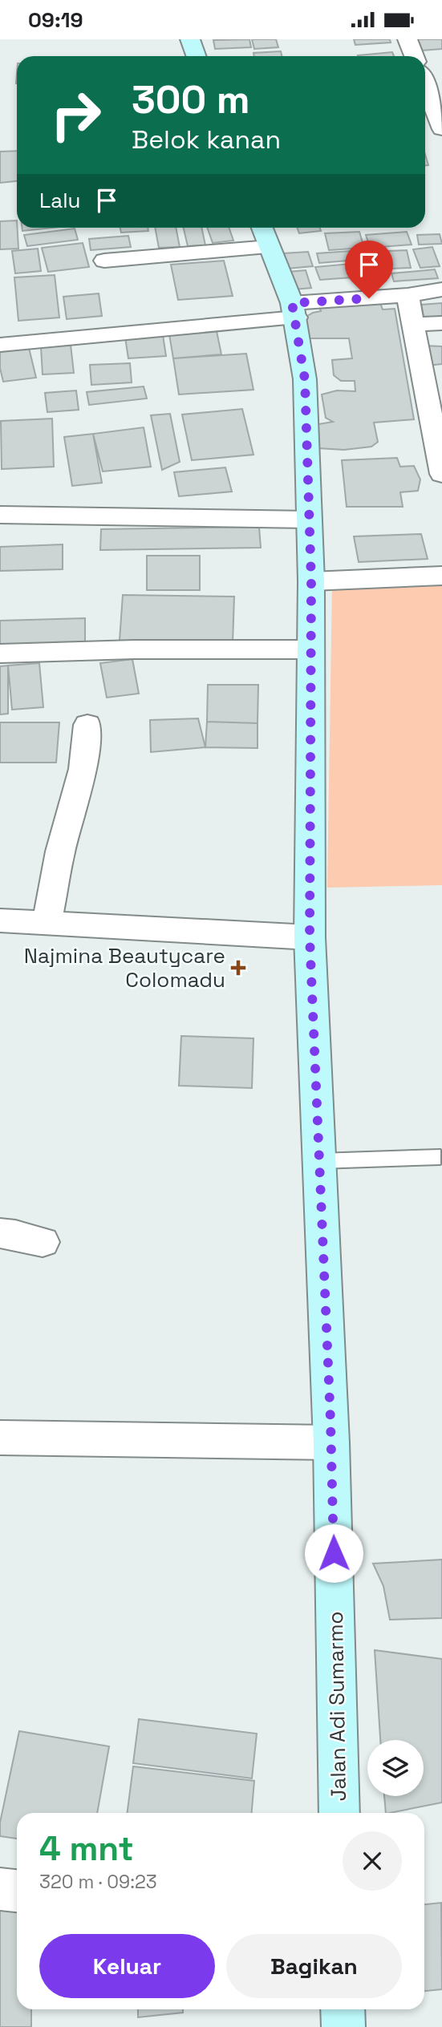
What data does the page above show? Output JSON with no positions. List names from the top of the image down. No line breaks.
{"streets":{"main road":["Jalan Adi Sumarmo"]},"places":{"health":["Najmina Beautycare Colomadu"]},"page":{"status":"09:19","turn":["300 m","Belok kanan"],"then":"Lalu","heading":["4 mnt","320 m · 09:23"],"buttons":["Keluar","Bagikan"]}}
